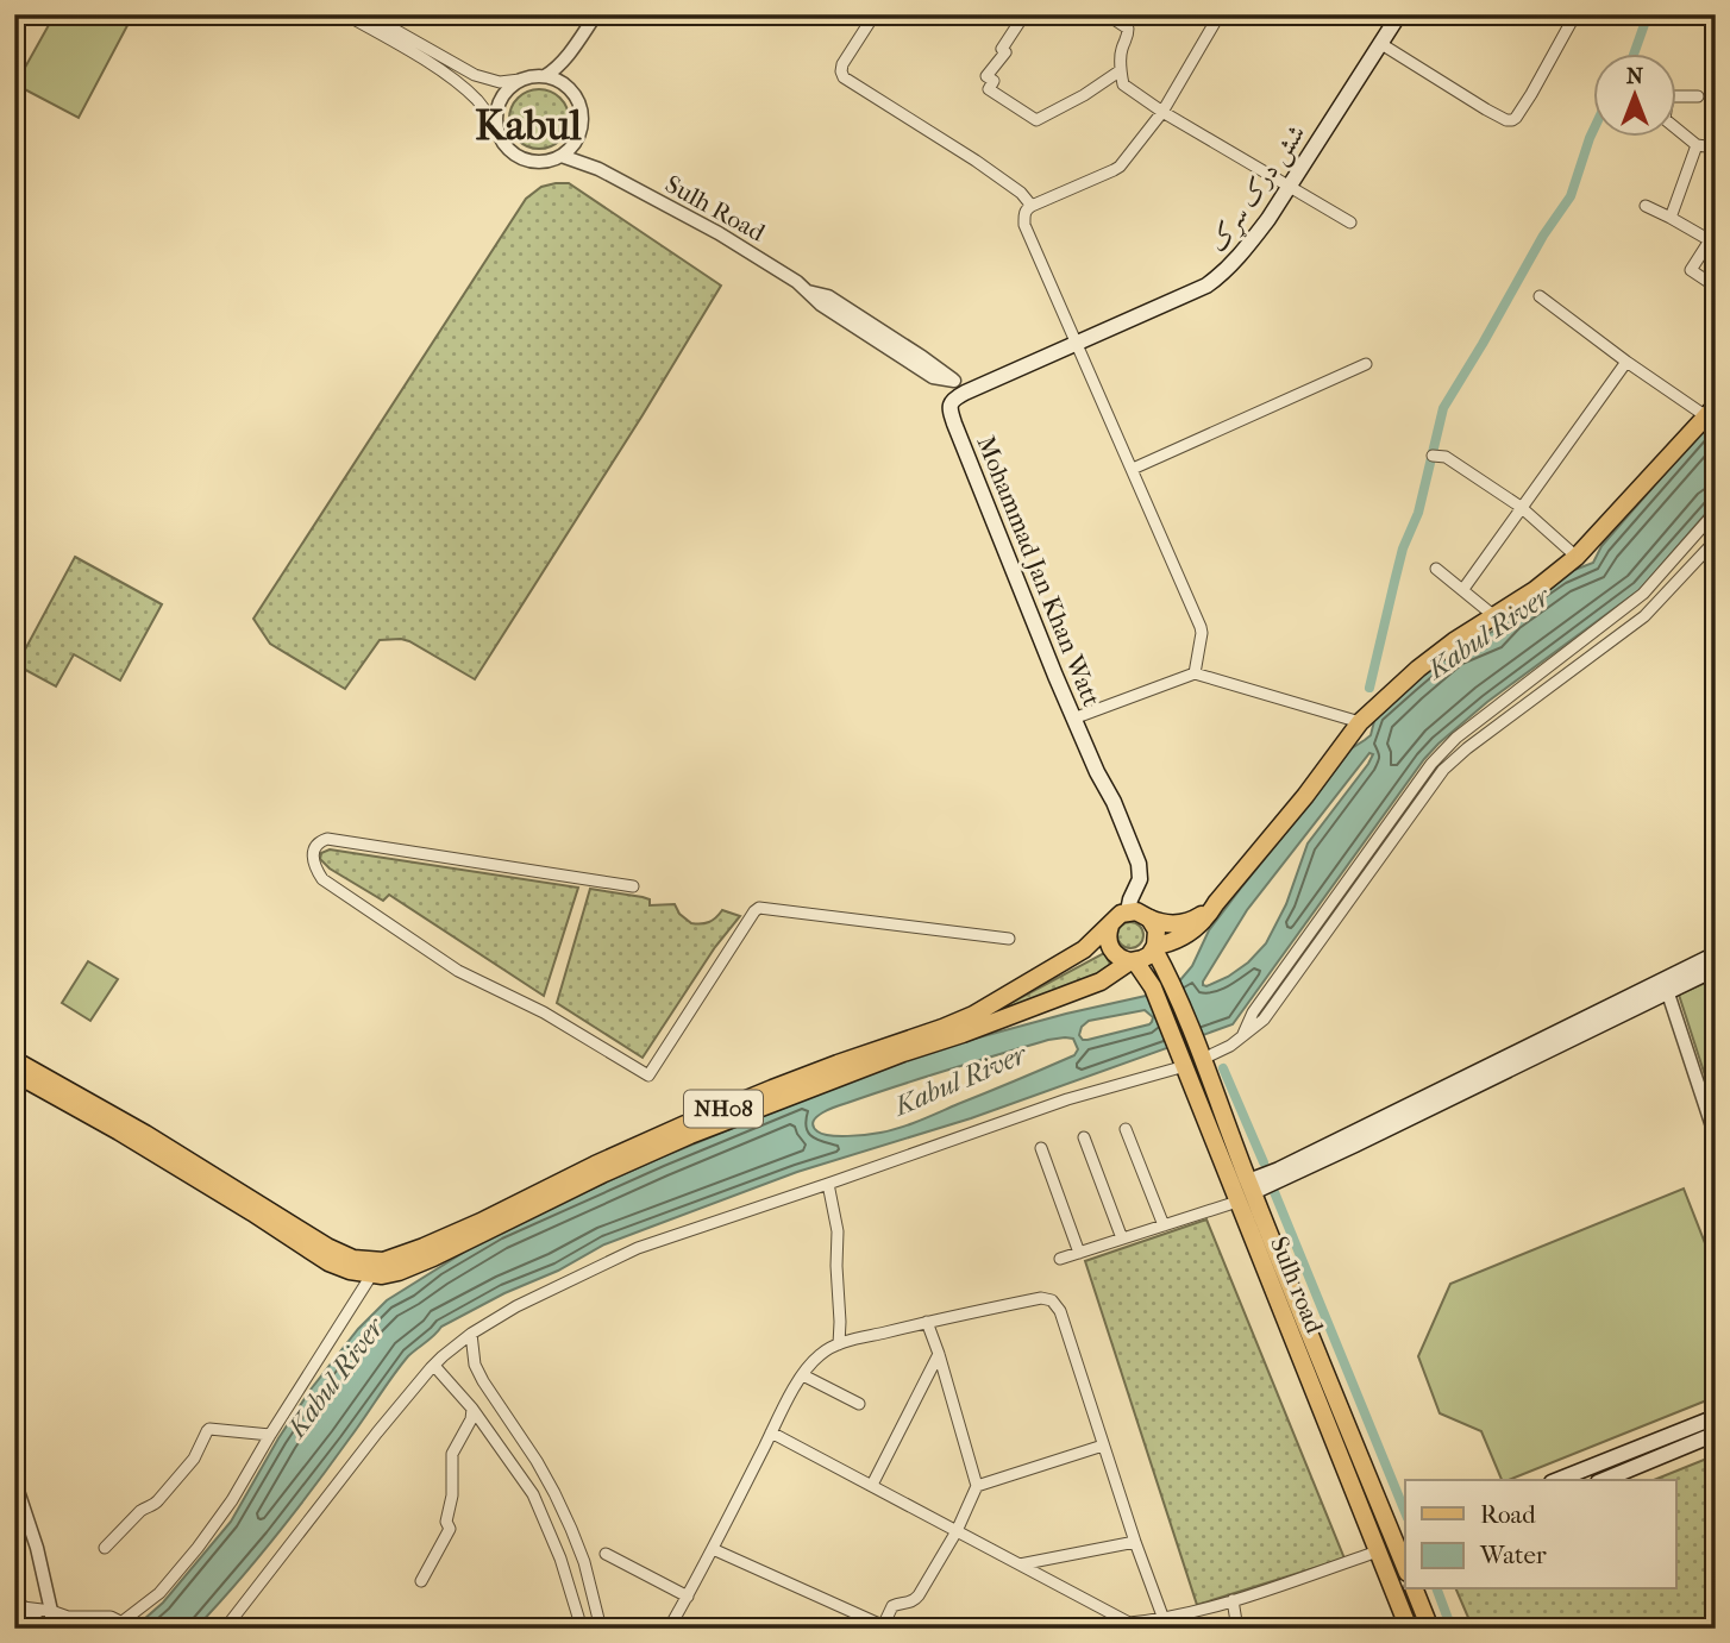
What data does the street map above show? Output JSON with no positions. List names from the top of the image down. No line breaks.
{"streets":{"main road":["شش درک سړک","Mohammad Jan Khan Watt","NH08","Sulh road"],"street":["Sulh Road"]},"crossings":[["شش درک سړک","Sulh Road"],["شش درک سړک","Mohammad Jan Khan Watt"],["Sulh Road","Mohammad Jan Khan Watt"],["Mohammad Jan Khan Watt","NH08"],["Mohammad Jan Khan Watt","Sulh road"],["NH08","Sulh road"]],"districts":["Kabul"],"water":["Kabul River"],"legend":["Road","Water"],"north":"top"}
